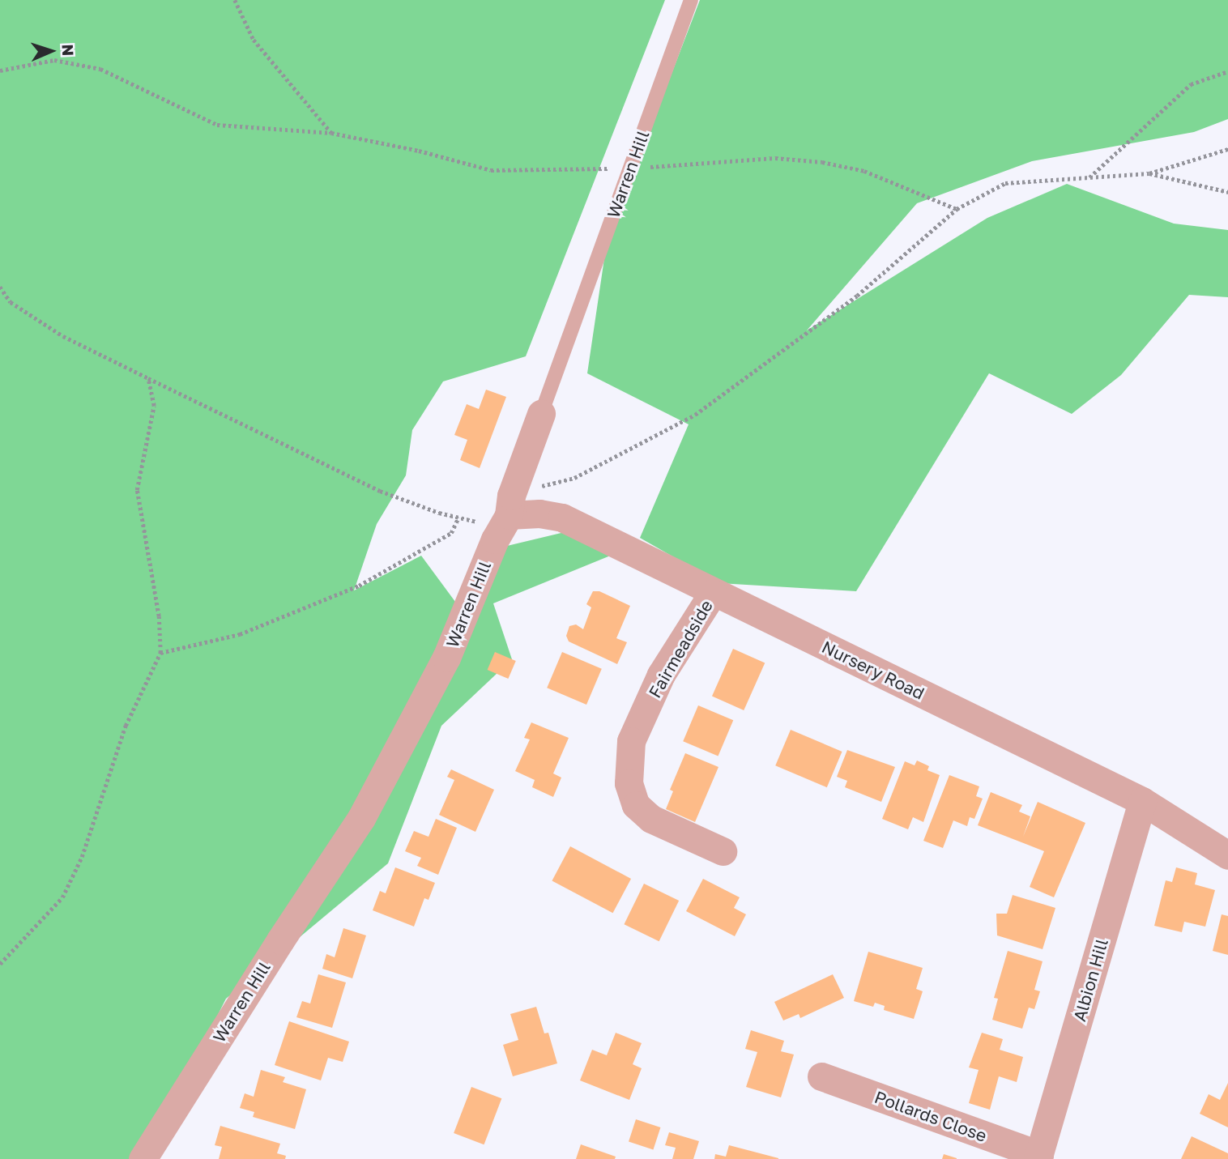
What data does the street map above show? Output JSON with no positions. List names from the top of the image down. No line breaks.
{"streets":{"street":["Warren Hill","Fairmeadside","Nursery Road","Albion Hill","Pollards Close"]},"crossings":[["Warren Hill","Nursery Road"],["Fairmeadside","Nursery Road"],["Nursery Road","Albion Hill"],["Albion Hill","Pollards Close"]],"north":"right"}
